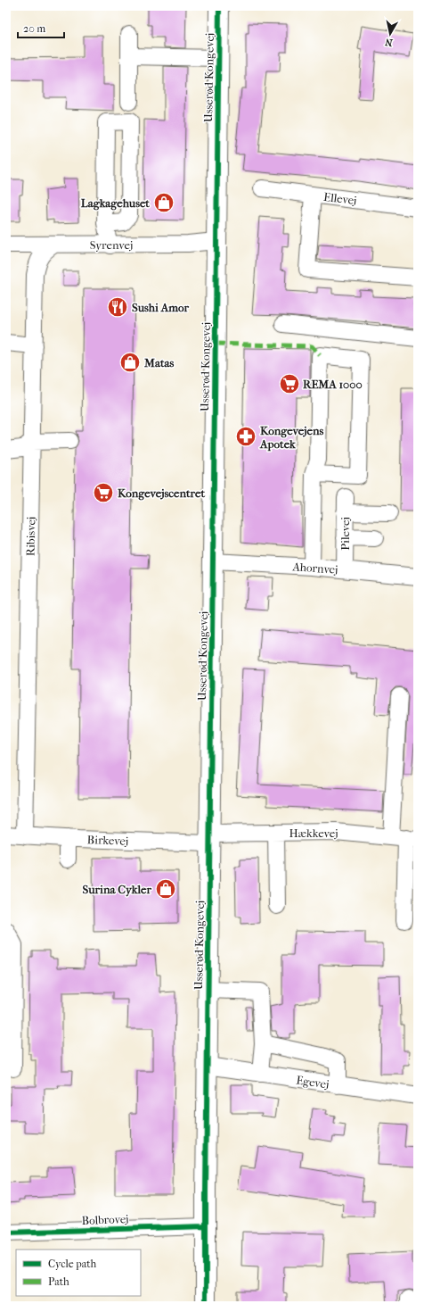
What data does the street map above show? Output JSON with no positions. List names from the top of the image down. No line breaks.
{"streets":{"main road":["Usserød Kongevej"],"street":["Ellevej","Syrenvej","Pilevej","Ribisvej","Ahornvej","Hækkevej","Birkevej","Egevej","Bolbrovej"]},"crossings":[["Usserød Kongevej","Syrenvej"],["Usserød Kongevej","Ahornvej"],["Usserød Kongevej","Hækkevej"],["Usserød Kongevej","Birkevej"],["Usserød Kongevej","Egevej"],["Usserød Kongevej","Bolbrovej"],["Syrenvej","Ribisvej"],["Pilevej","Ahornvej"],["Ribisvej","Birkevej"],["Hækkevej","Birkevej"]],"places":{"shop":["Lagkagehuset","Matas","Surina Cykler"],"restaurant":["Sushi Amor"],"supermarket":["REMA 1000","Kongevejscentret"],"pharmacy":["Kongevejens Apotek"]},"legend":["Cycle path","Path"],"scale_bar":"20 m","north":"bottom"}
